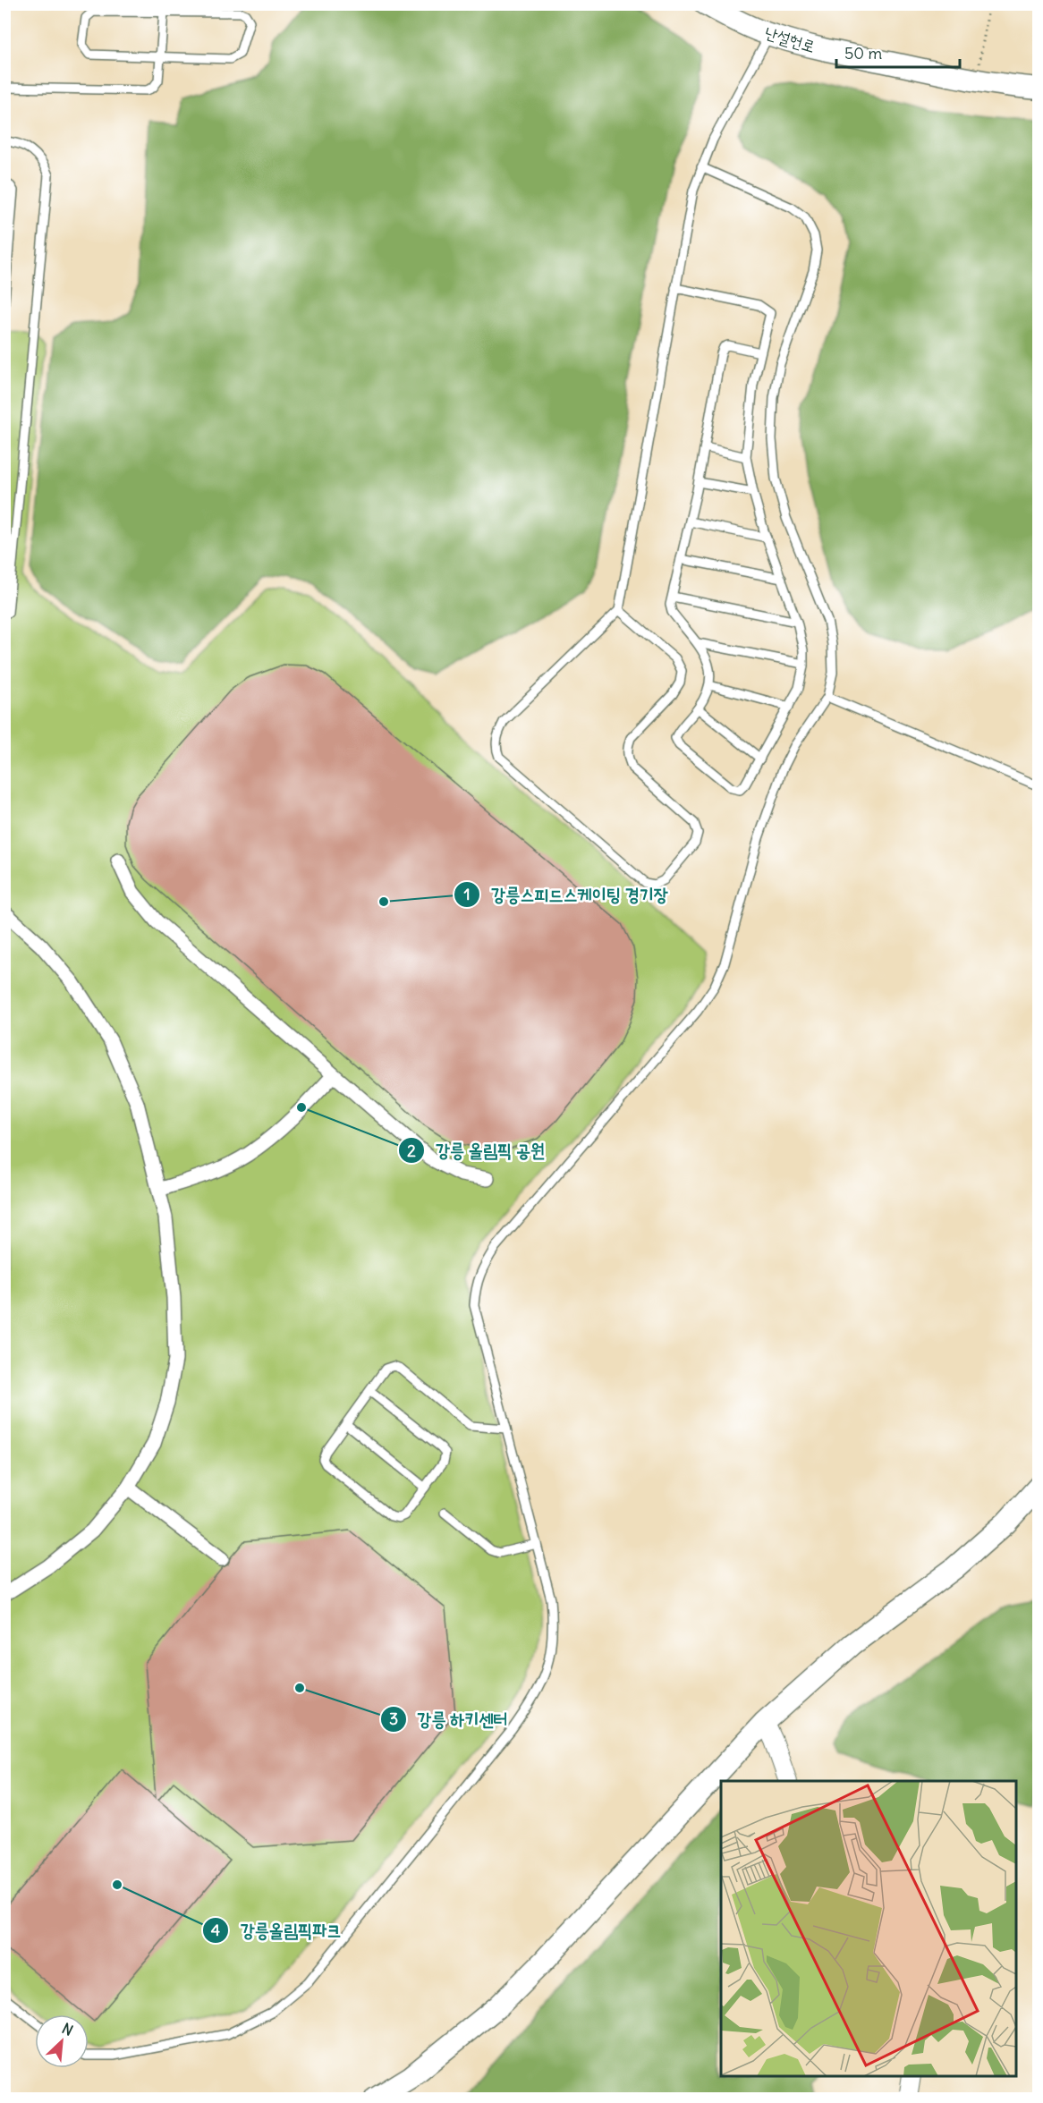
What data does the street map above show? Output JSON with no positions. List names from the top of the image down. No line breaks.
{"streets":{"street":["난설헌로"]},"places":["강릉스피드스케이팅 경기장","강릉 올림픽 공원","강릉 하키센터","강릉올림픽파크"],"scale_bar":"50 m","north":"top right"}
